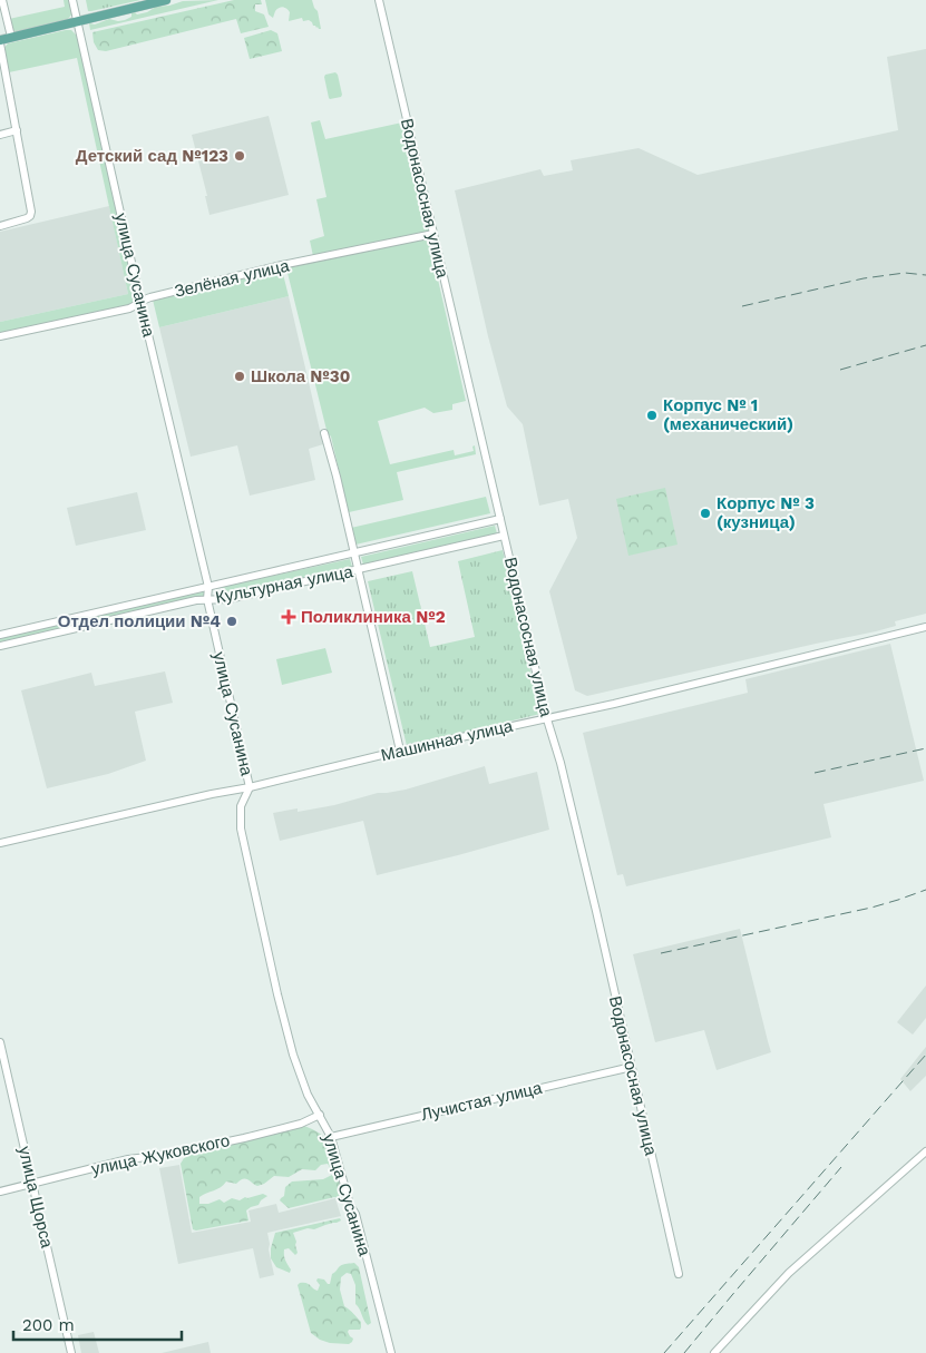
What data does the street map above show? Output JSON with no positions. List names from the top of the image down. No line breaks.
{"streets":{"street":["Водонасосная улица","улица Сусанина","Зелёная улица","Культурная улица","Машинная улица","Лучистая улица","улица Жуковского","улица Щорса"]},"crossings":[["Водонасосная улица","Зелёная улица"],["Водонасосная улица","Культурная улица"],["Водонасосная улица","Машинная улица"],["Водонасосная улица","Лучистая улица"],["улица Сусанина","Зелёная улица"],["улица Сусанина","Культурная улица"],["улица Сусанина","Машинная улица"],["улица Сусанина","Лучистая улица"],["улица Сусанина","улица Жуковского"],["улица Жуковского","улица Щорса"]],"places":{"other":["Детский сад №123","Школа №30","Корпус № 1 (механический)","Корпус № 3 (кузница)","Отдел полиции №4"],"health":["Поликлиника №2"]},"scale_bar":"200 m"}
